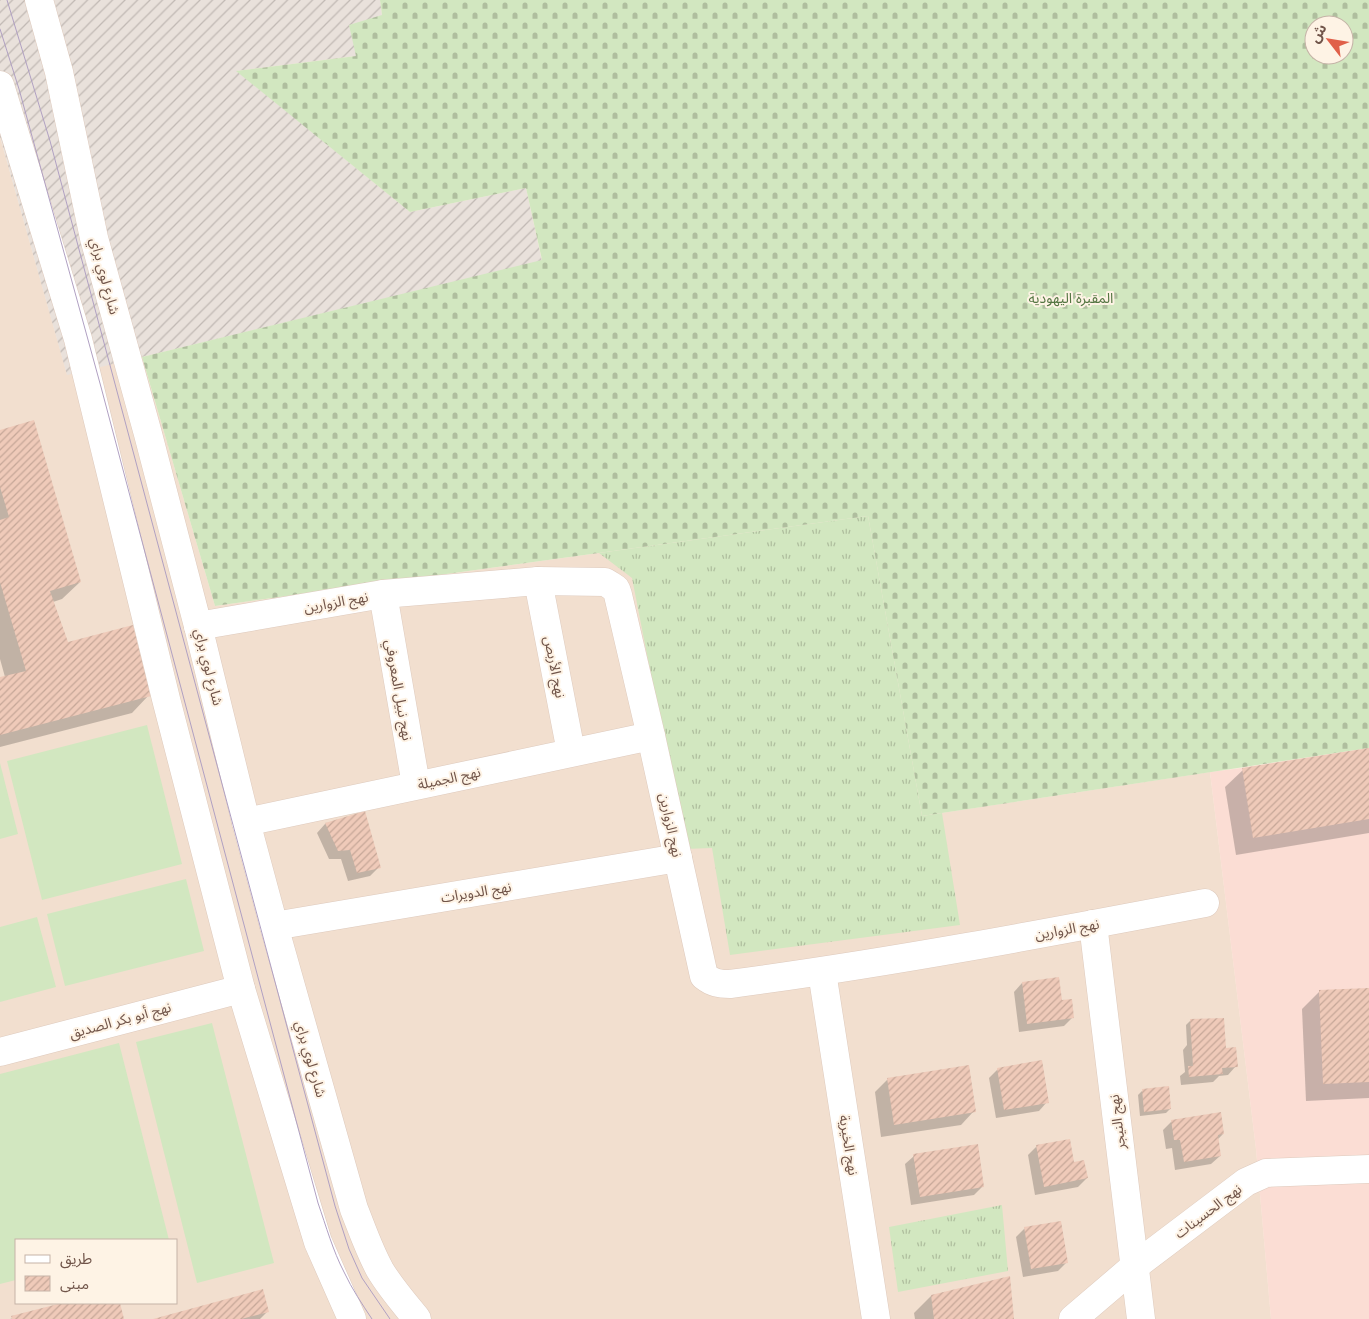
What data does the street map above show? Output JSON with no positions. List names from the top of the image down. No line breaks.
{"streets":{"street":["شارع لوي براي","نهج الزوارين","نهج الأربص","نهج نبيل المعروفي","نهج الجميلة","نهج الدويرات","نهج أبو بكر الصديق","نهج النيجر","نهج الخيرية","نهج الحسينات"]},"crossings":[["شارع لوي براي","نهج الزوارين"],["شارع لوي براي","نهج الجميلة"],["شارع لوي براي","نهج الدويرات"],["نهج الزوارين","نهج الأربص"],["نهج الزوارين","نهج نبيل المعروفي"],["نهج الزوارين","نهج الجميلة"],["نهج الزوارين","نهج الدويرات"],["نهج الزوارين","نهج النيجر"],["نهج الزوارين","نهج الخيرية"],["نهج الأربص","نهج الجميلة"],["نهج نبيل المعروفي","نهج الجميلة"],["نهج النيجر","نهج الحسينات"]],"parks":["المقبرة اليهودية"],"legend":["طريق","مبنى"],"north":"top left"}
